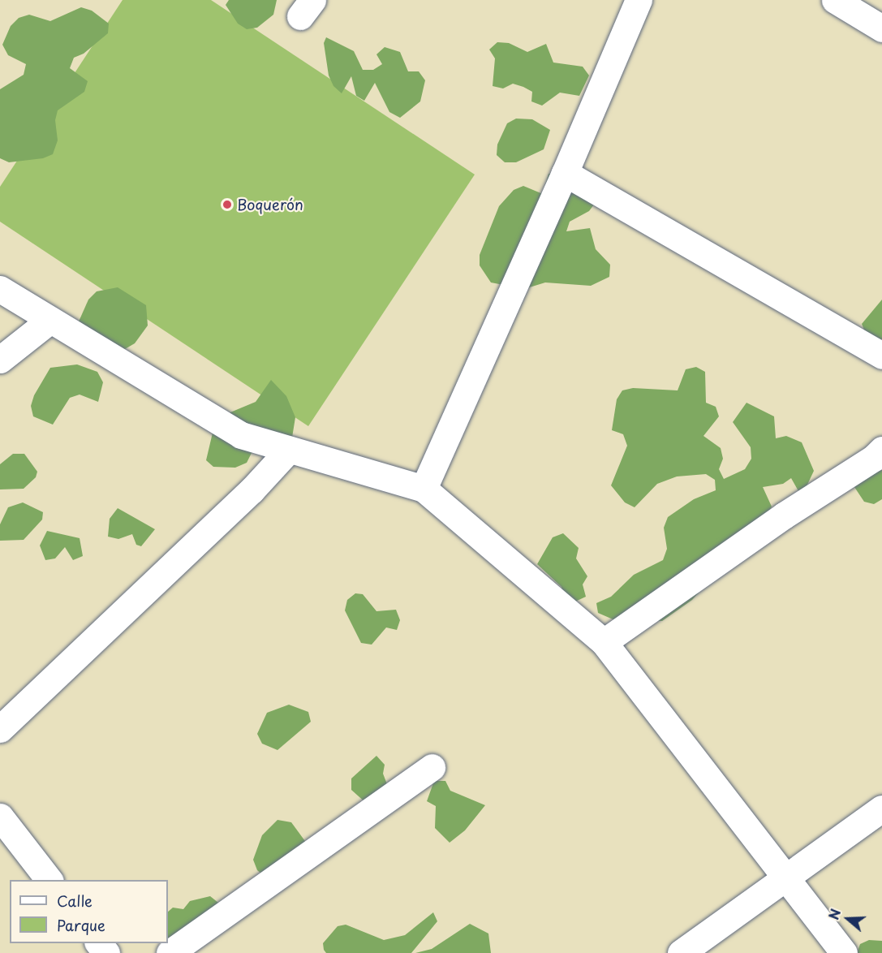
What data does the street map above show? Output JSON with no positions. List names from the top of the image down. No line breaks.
{"places":["Boquerón"],"legend":["Calle","Parque"],"north":"left"}
